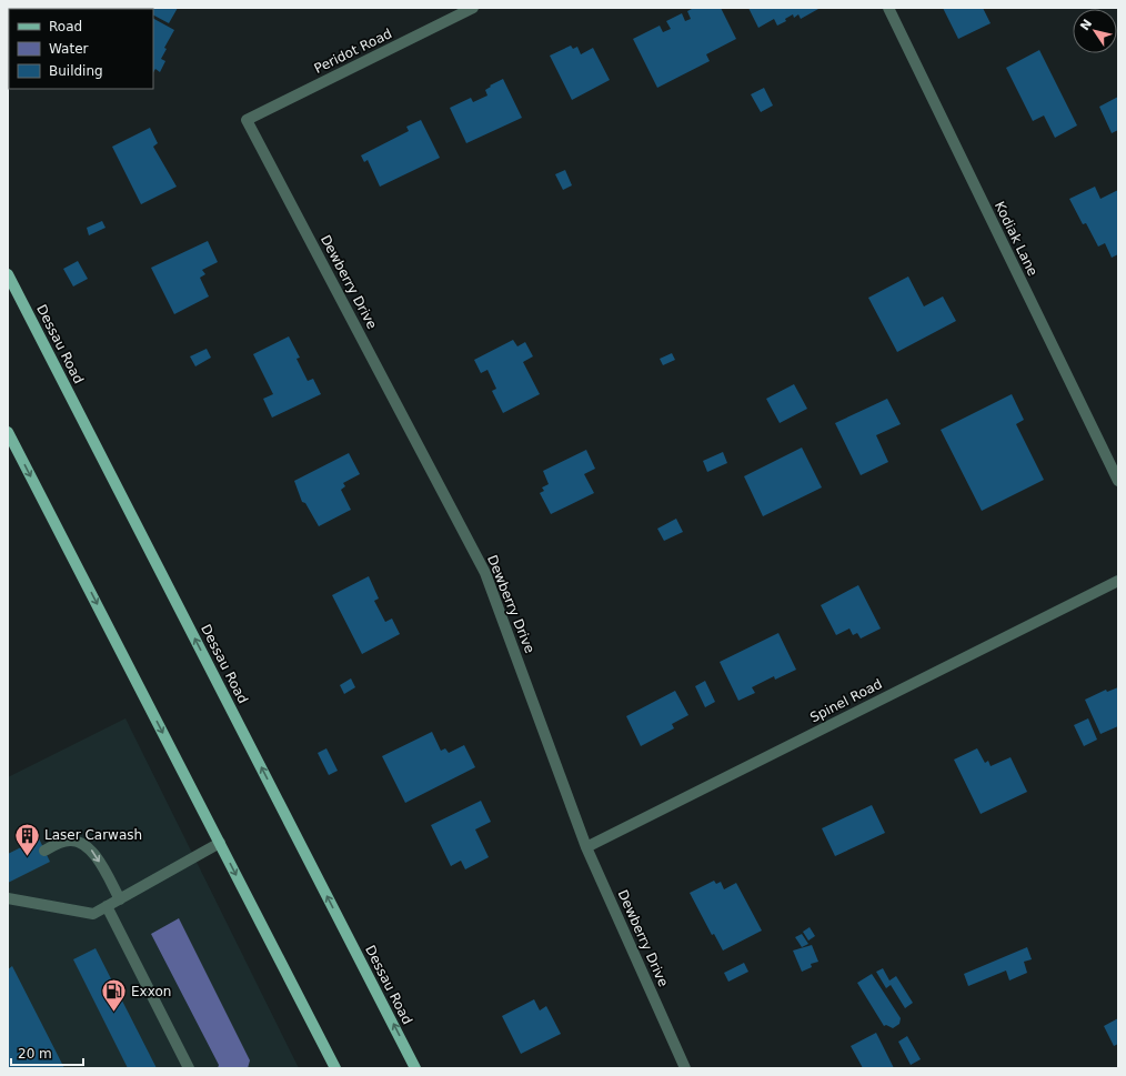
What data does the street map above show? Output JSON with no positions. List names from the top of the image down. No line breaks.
{"streets":{"main road":["Dessau Road"],"street":["Peridot Road","Kodiak Lane","Dewberry Drive","Spinel Road"]},"crossings":[["Peridot Road","Dewberry Drive"],["Dewberry Drive","Spinel Road"]],"places":{"building":["Laser Carwash"],"fuel station":["Exxon"]},"legend":["Road","Water","Building"],"scale_bar":"20 m","north":"top left"}
